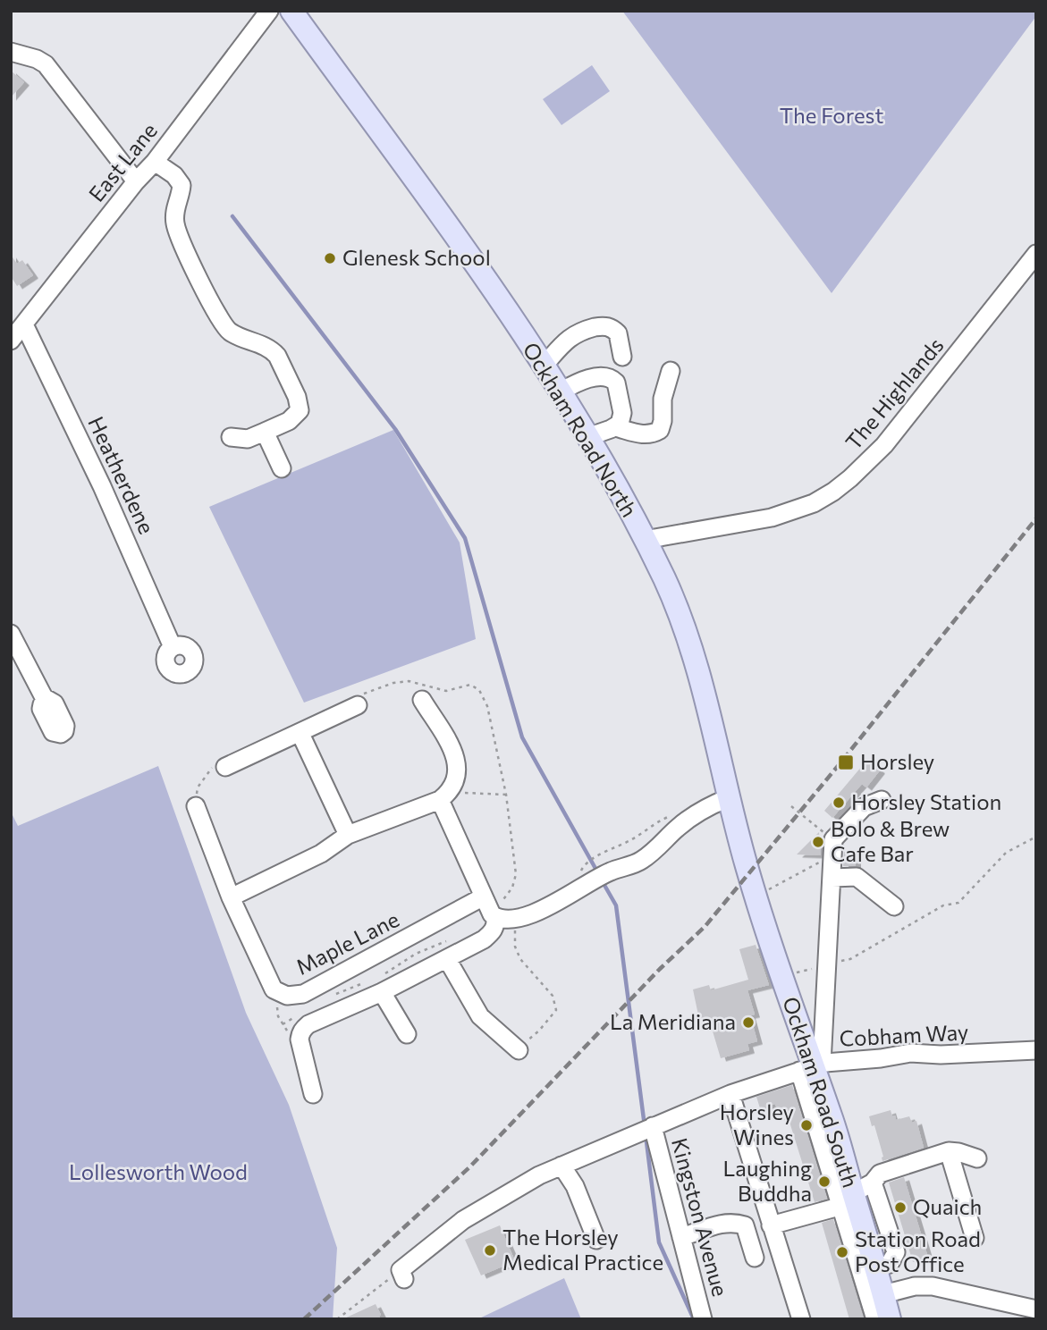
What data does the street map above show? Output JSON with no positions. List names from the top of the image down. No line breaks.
{"streets":{"main road":["Ockham Road North","Ockham Road South"],"street":["East Lane","The Highlands","Heatherdene","Maple Lane","Cobham Way","Kingston Avenue"]},"crossings":[["East Lane","Heatherdene"],["The Highlands","Ockham Road North"],["Ockham Road North","Ockham Road South"],["Cobham Way","Ockham Road South"],["Cobham Way","Kingston Avenue"],["Ockham Road South","Kingston Avenue"]],"parks":["The Forest","Lollesworth Wood"],"places":{"other":["Glenesk School","Horsley Station","Bolo & Brew Cafe Bar","La Meridiana","Horsley Wines","Laughing Buddha","Quaich","The Horsley Medical Practice","Station Road Post Office"],"transit":["Horsley"]}}
